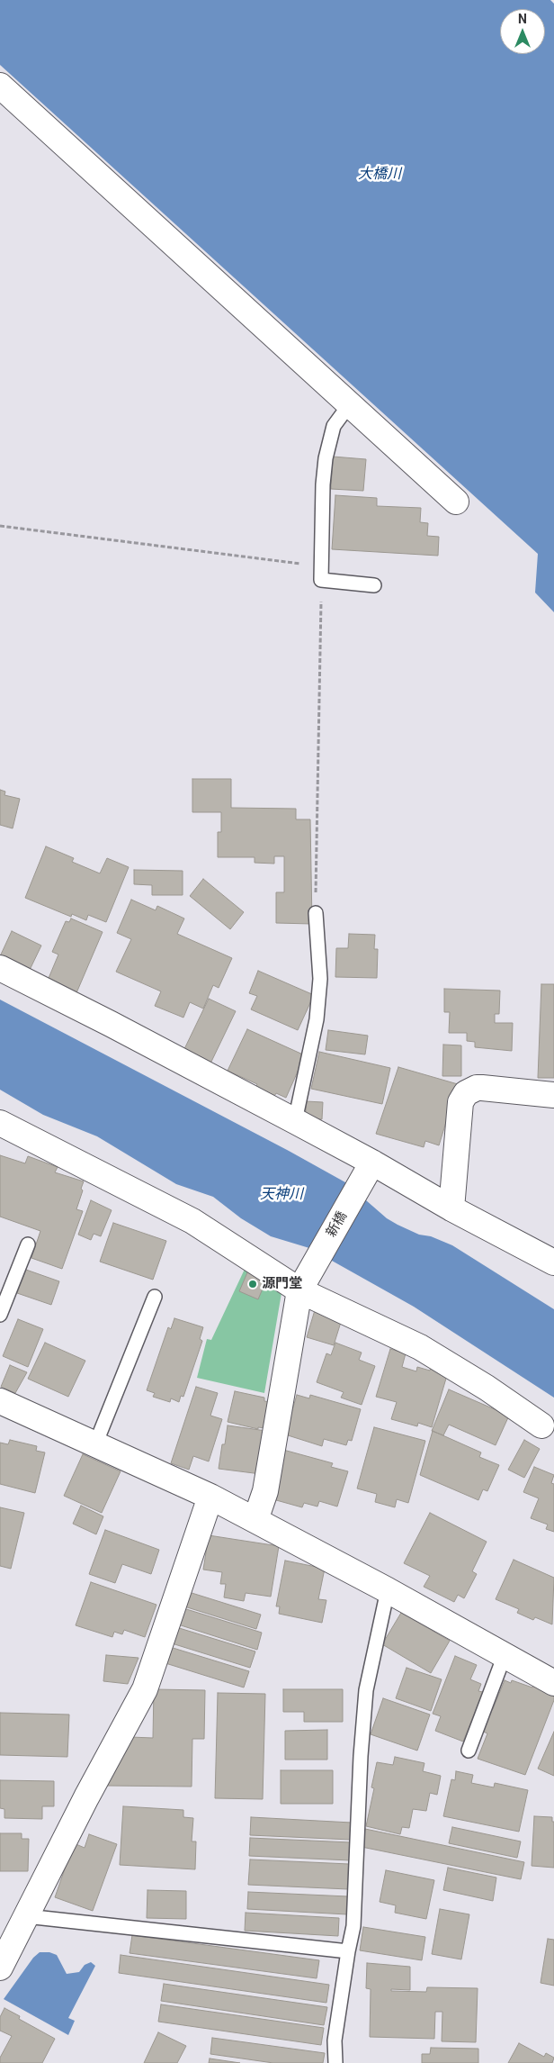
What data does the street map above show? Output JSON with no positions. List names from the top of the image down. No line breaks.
{"streets":{"street":["新橋"]},"water":["大橋川","天神川"],"places":["源門堂"],"north":"top"}
